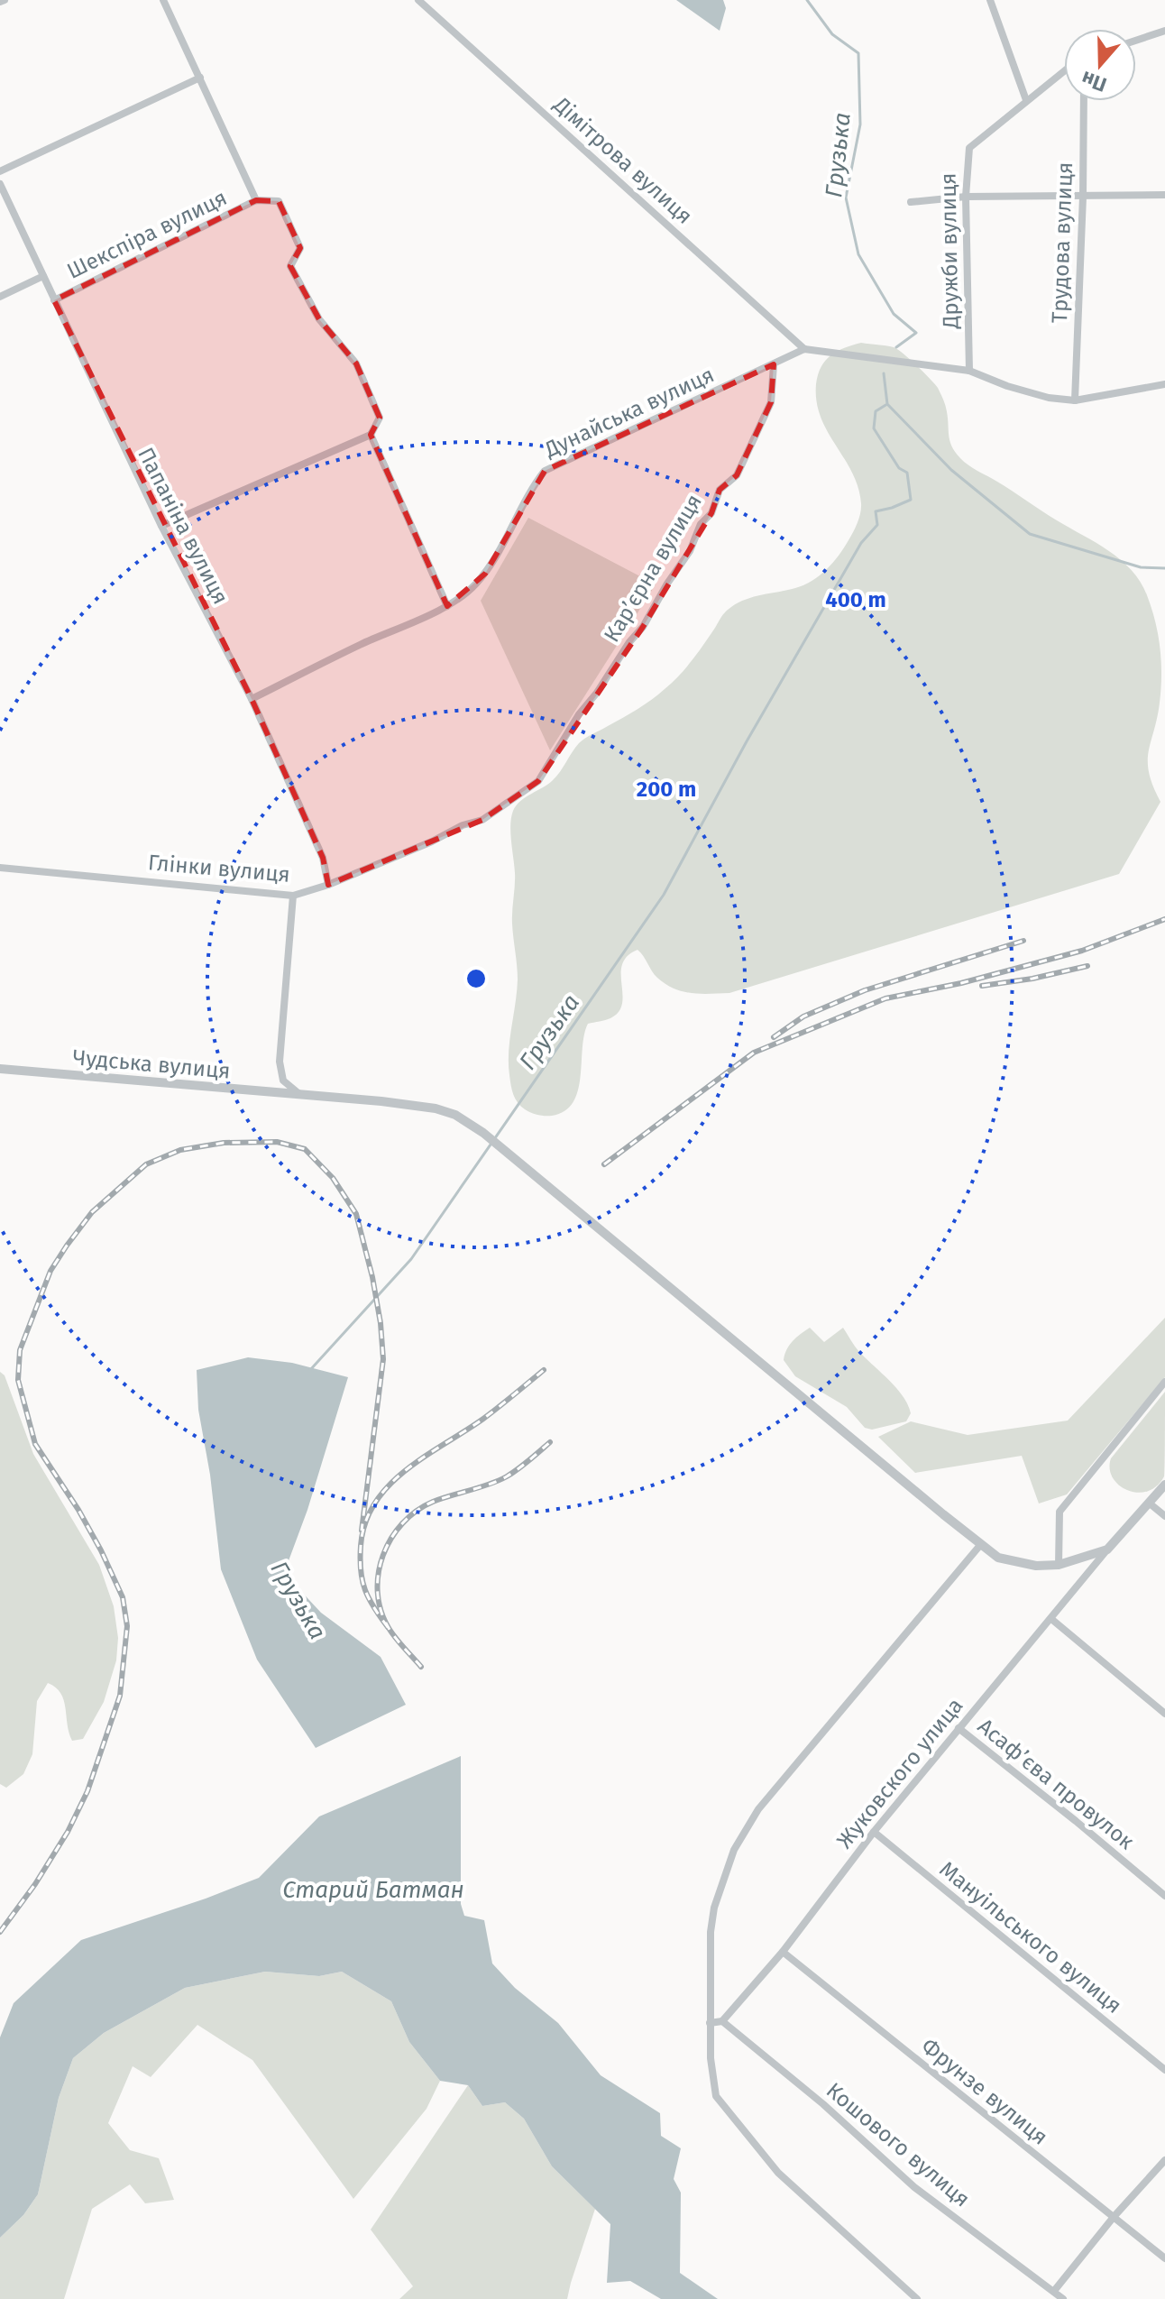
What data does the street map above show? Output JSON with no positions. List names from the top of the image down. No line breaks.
{"streets":{"street":["Дімітрова вулиця","Шекспіра вулиця","Трудова вулиця","Дружби вулиця","Дунайська вулиця","Папаніна вулиця","Кар’єрна вулиця","Глінки вулиця","Чудська вулиця","Жуковского улица","Асаф’єва провулок","Мануільського вулиця","Фрунзе вулиця","Кошового вулиця"]},"crossings":[["Дімітрова вулиця","Дунайська вулиця"],["Шекспіра вулиця","Папаніна вулиця"],["Дунайська вулиця","Папаніна вулиця"],["Дунайська вулиця","Кар’єрна вулиця"],["Папаніна вулиця","Глінки вулиця"],["Кар’єрна вулиця","Глінки вулиця"],["Чудська вулиця","Жуковского улица"],["Жуковского улица","Асаф’єва провулок"],["Жуковского улица","Мануільського вулиця"],["Жуковского улица","Фрунзе вулиця"],["Жуковского улица","Кошового вулиця"]],"water":["Грузька","Старий Батман"],"north":"bottom","rings":["400 m","200 m"]}
